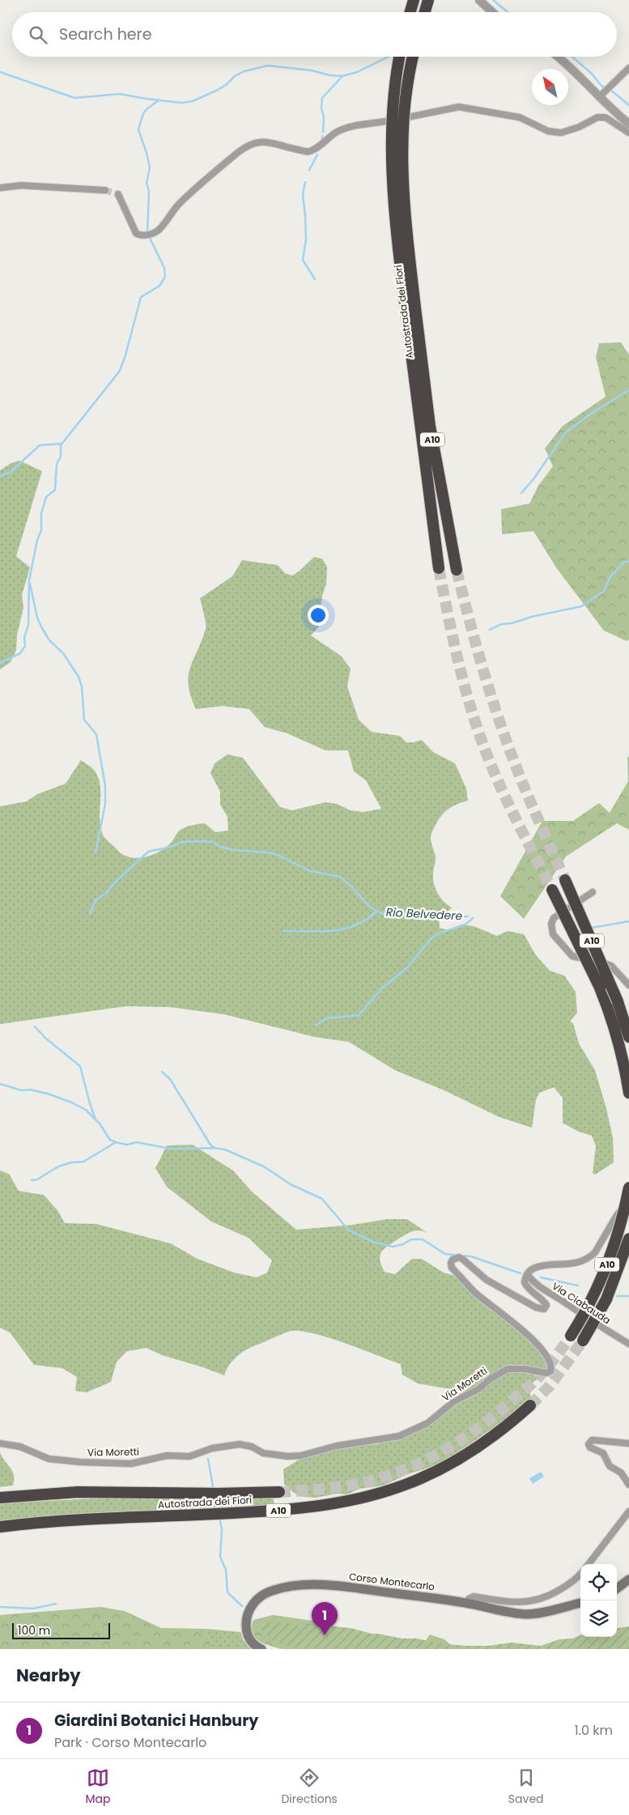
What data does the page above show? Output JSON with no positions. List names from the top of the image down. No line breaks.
{"streets":{"highway":["Autostrada dei Fiori","A10"],"main road":["Corso Montecarlo"],"street":["Via Ciabauda","Via Moretti"]},"crossings":[["Via Ciabauda","Via Moretti"]],"water":["Rio Belvedere"],"scale_bar":"100 m","north":"top left","page":{"search":"Search here","pins":"1","scale":"100 m","heading":"Nearby","list":[{"mark":"1","name":"Giardini Botanici Hanbury","note":"Park · Corso Montecarlo","value":"1.0 km"}],"nav":["Map","Directions","Saved"]}}
